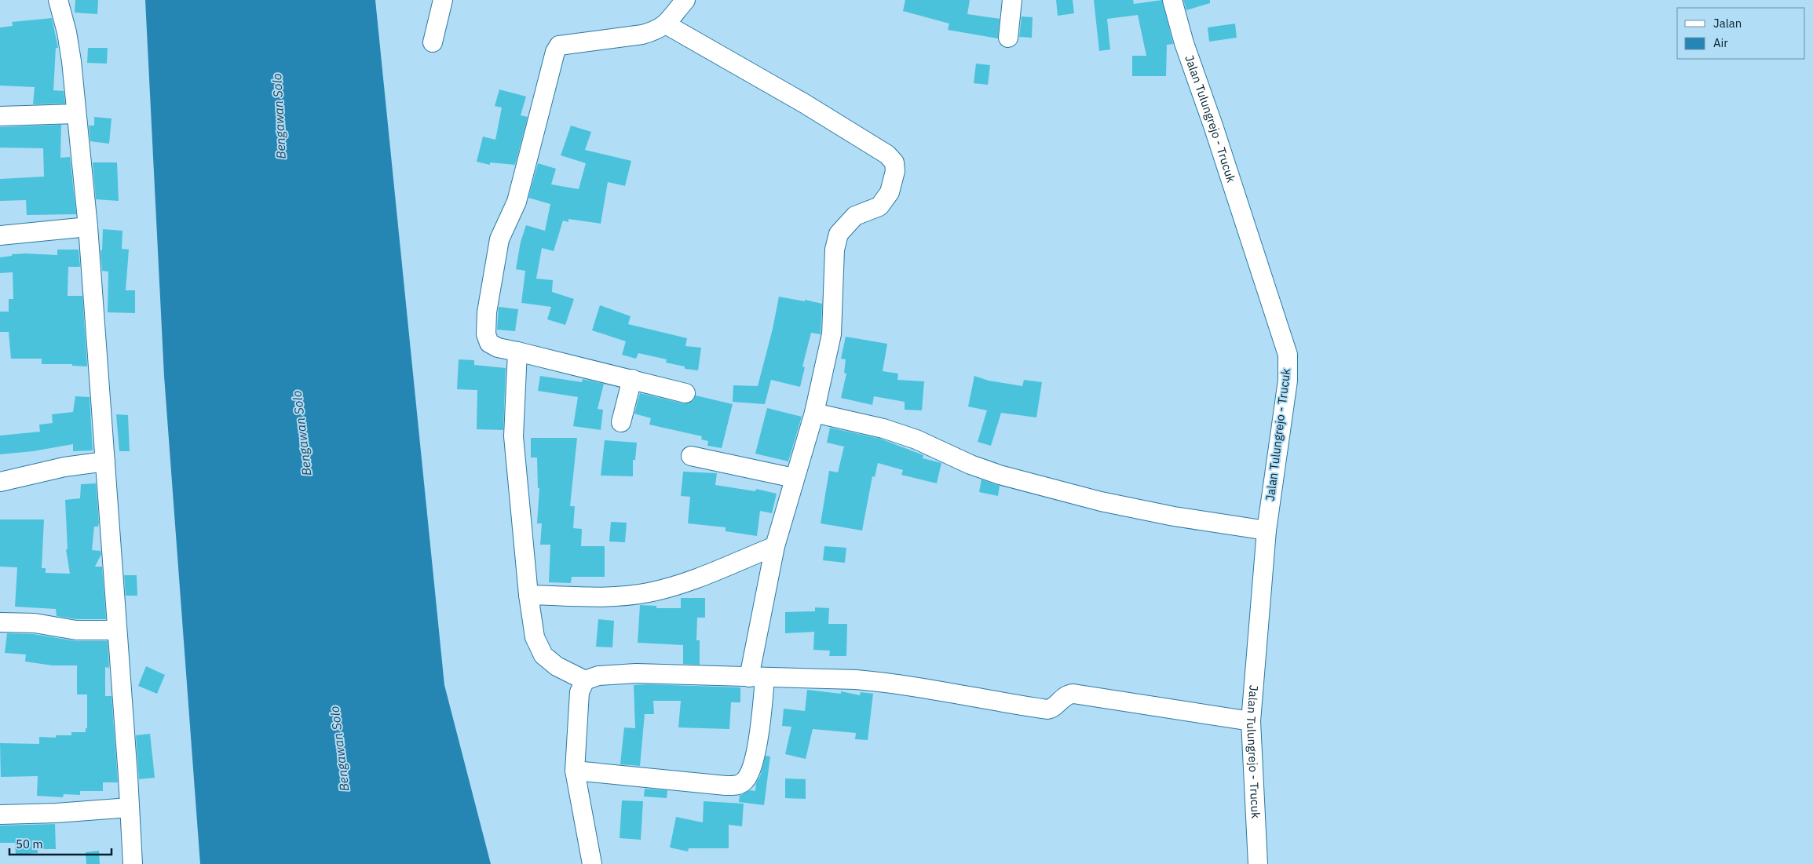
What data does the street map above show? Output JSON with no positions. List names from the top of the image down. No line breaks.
{"streets":{"street":["Jalan Tulungrejo - Trucuk"]},"water":["Bengawan Solo"],"legend":["Jalan","Air"],"scale_bar":"50 m"}
